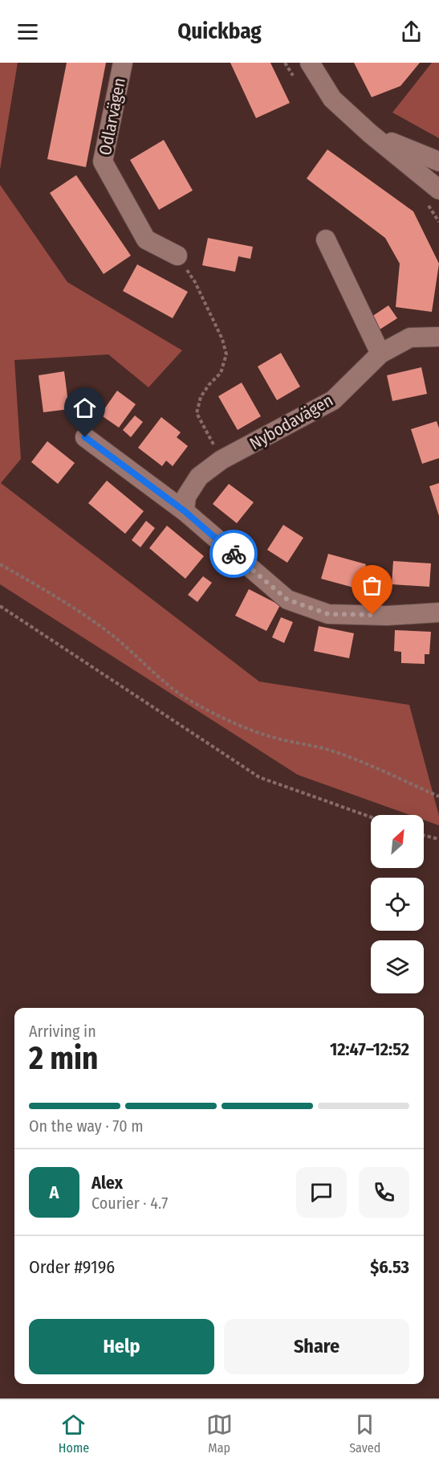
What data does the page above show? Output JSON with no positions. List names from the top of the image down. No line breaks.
{"streets":{"street":["Odlarvägen","Nybodavägen"]},"north":"top right","page":{"header":"Quickbag","heading":["2 min","Arriving in","12:47–12:52"],"panel":["Alex","Courier · 4.7","Order #9196","$6.53"],"bar":"On the way · 70 m","round":"A","buttons":["Help","Share"],"tabs":["Home","Map","Saved"]}}
